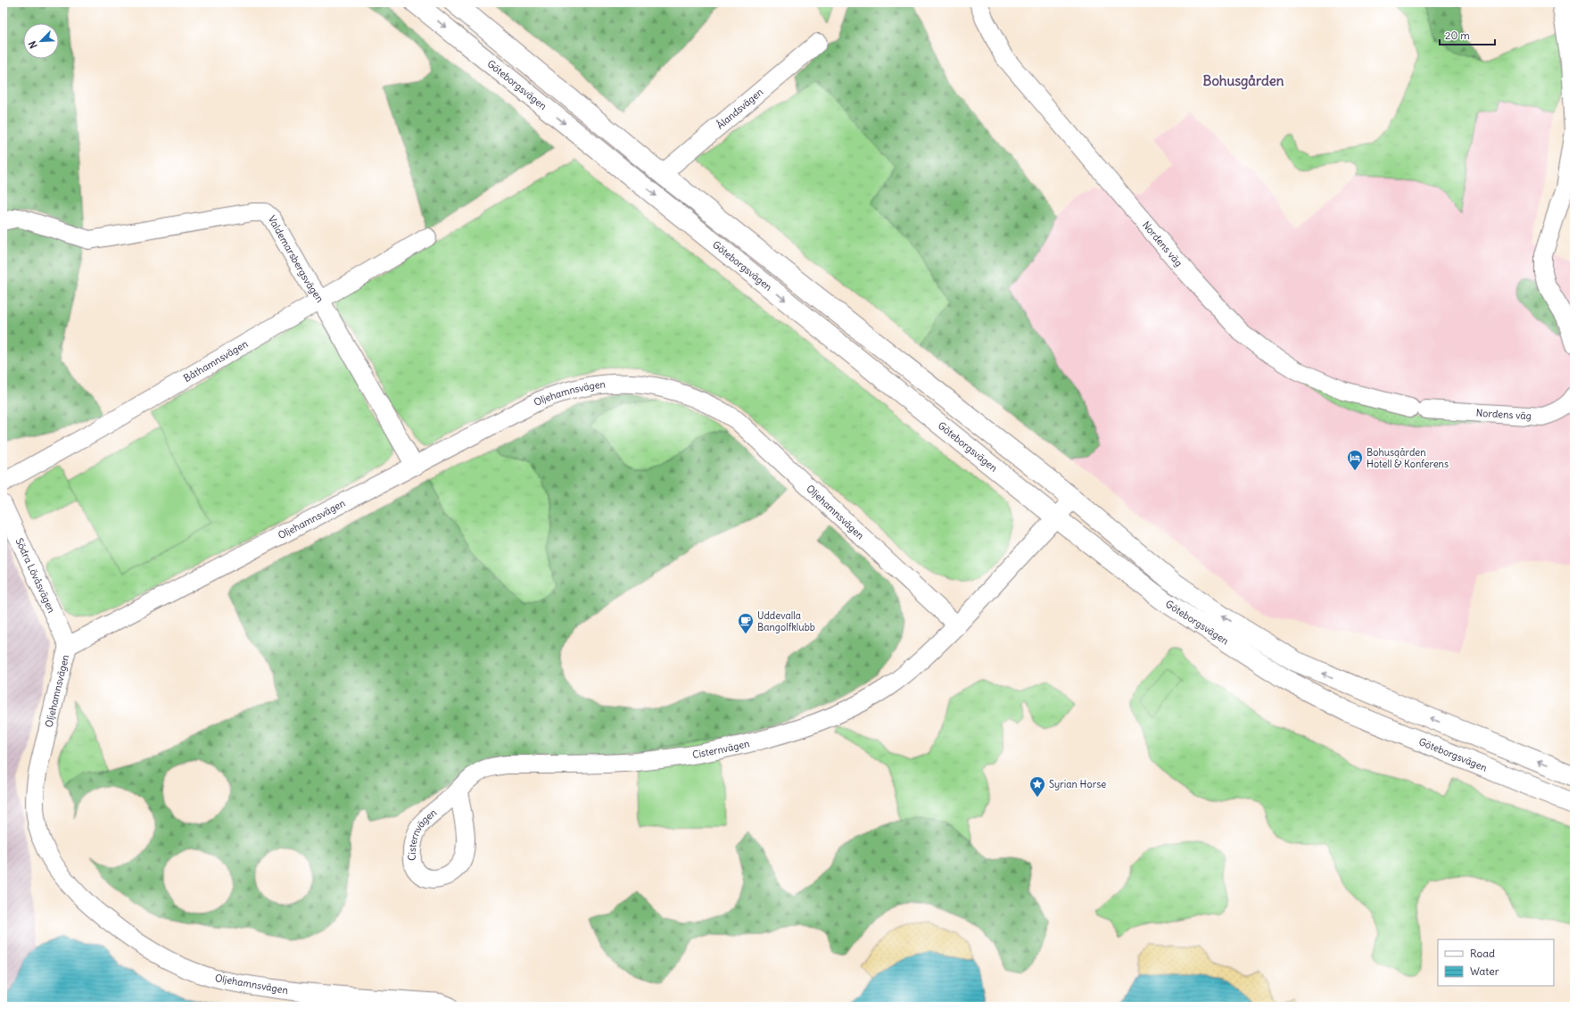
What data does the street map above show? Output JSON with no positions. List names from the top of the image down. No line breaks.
{"streets":{"main road":["Göteborgsvägen"],"street":["Ålandsvägen","Nordens väg","Valdemarsbergsvägen","Båthamnsvägen","Oljehamnsvägen","Södra Lövåsvägen","Cisternvägen"]},"crossings":[["Göteborgsvägen","Ålandsvägen"],["Valdemarsbergsvägen","Båthamnsvägen"],["Valdemarsbergsvägen","Oljehamnsvägen"],["Oljehamnsvägen","Södra Lövåsvägen"],["Oljehamnsvägen","Cisternvägen"]],"districts":["Bohusgården"],"places":{"hotel":["Bohusgården Hotell & Konferens"],"cafe":["Uddevalla Bangolfklubb"],"place":["Syrian Horse"]},"legend":["Road","Water"],"scale_bar":"20 m","north":"bottom left"}
